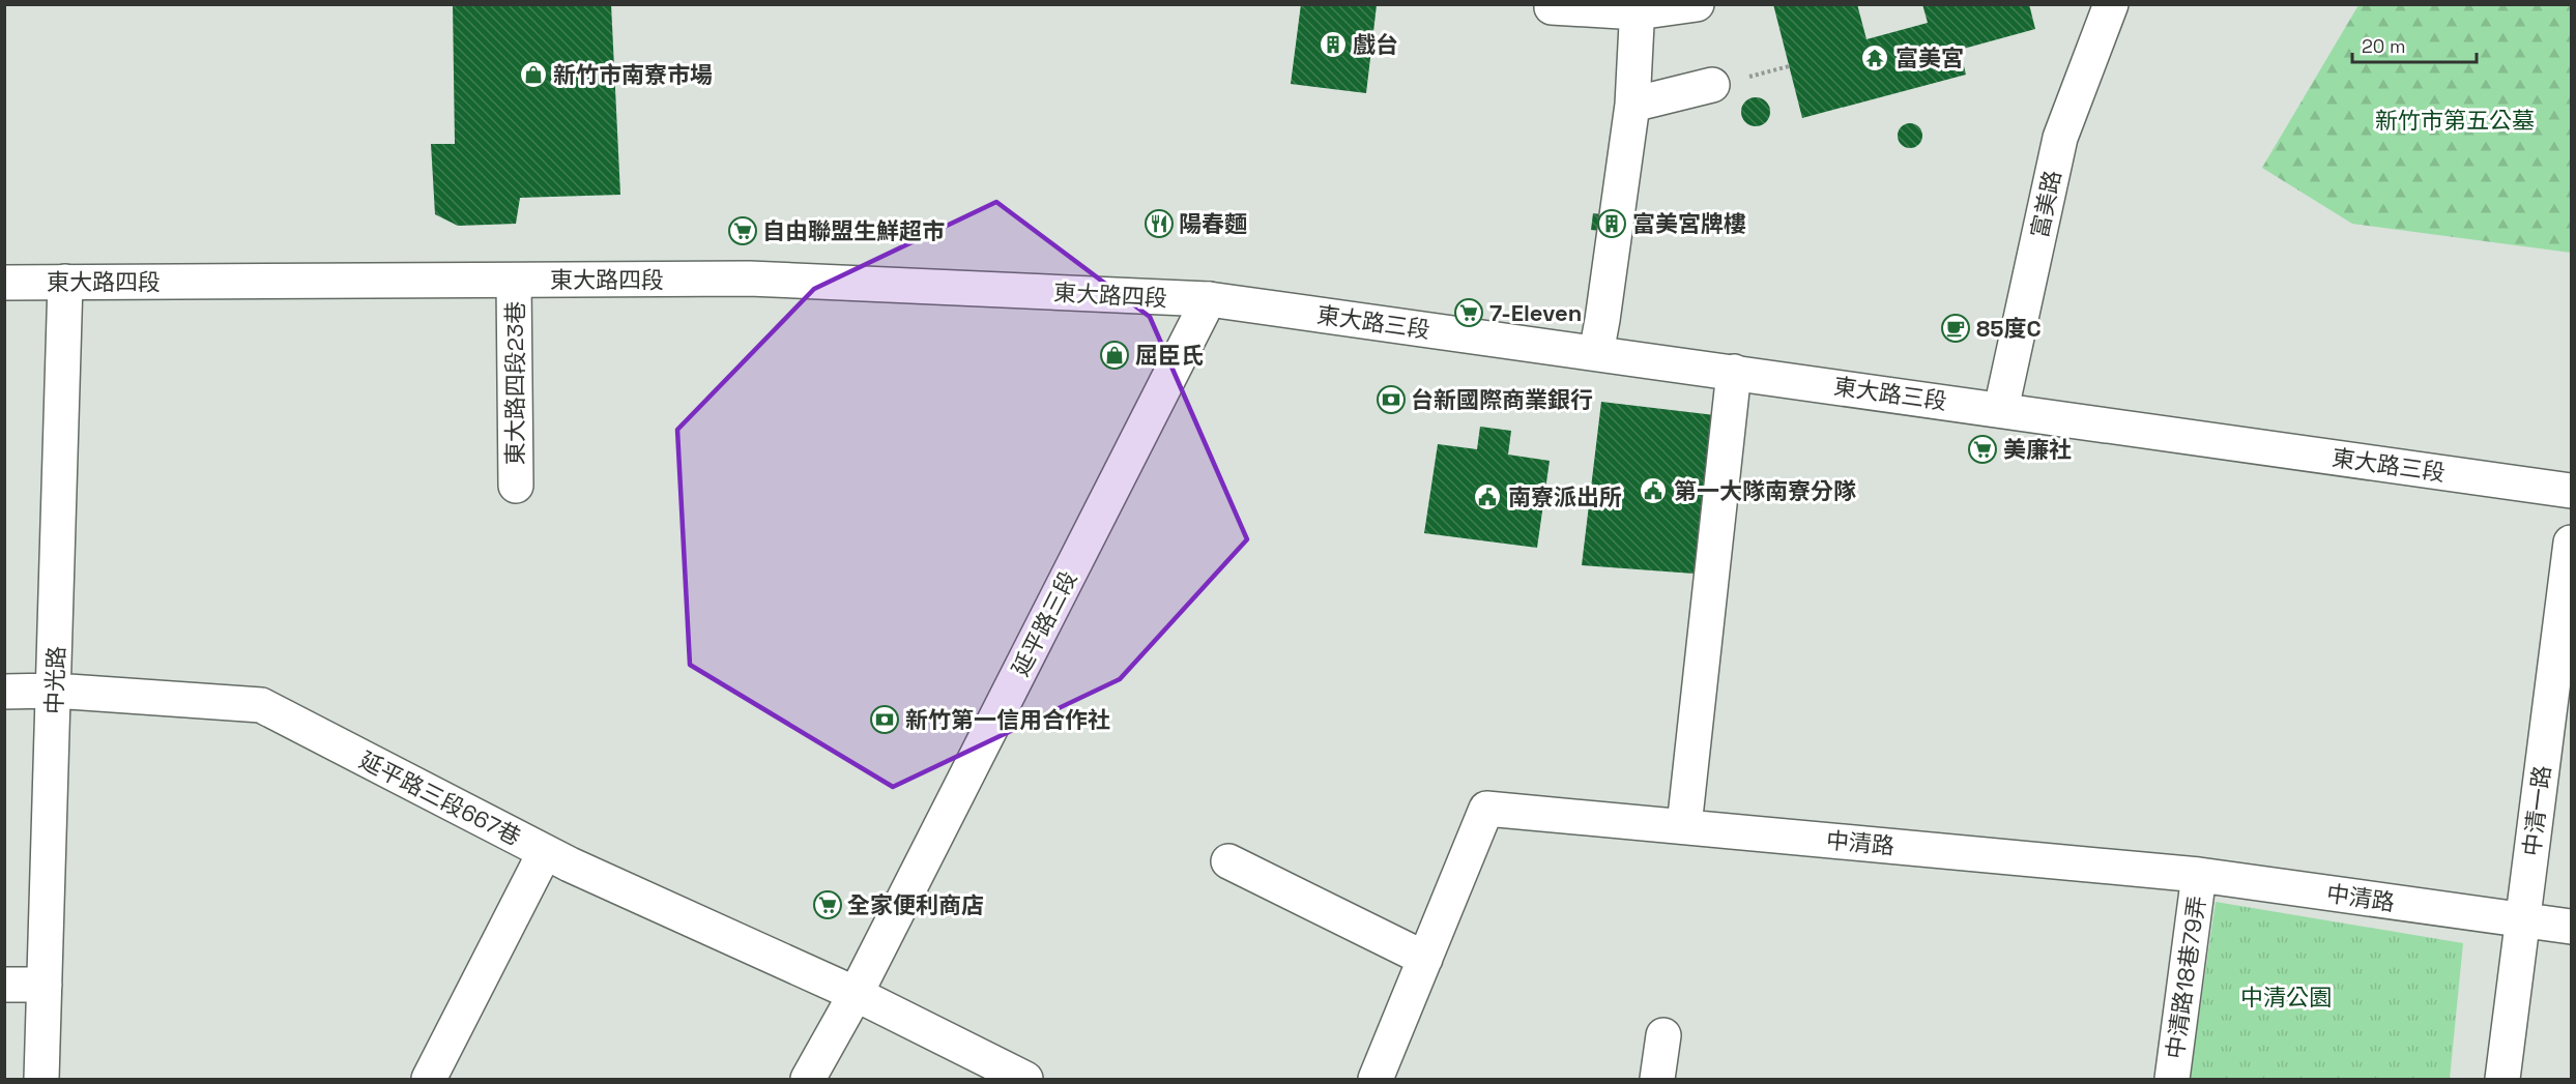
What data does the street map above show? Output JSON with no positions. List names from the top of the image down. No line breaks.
{"streets":{"street":["富美路","東大路四段","東大路三段","東大路四段23巷","延平路三段","中光路","延平路三段667巷","中清一路","中清路","中清路18巷79弄"]},"crossings":[["富美路","東大路三段"],["東大路四段","東大路三段"],["東大路四段","東大路四段23巷"],["東大路四段","延平路三段"],["東大路四段","中光路"],["東大路三段","延平路三段"],["延平路三段","延平路三段667巷"],["中光路","延平路三段667巷"],["中清一路","中清路"],["中清路","中清路18巷79弄"]],"parks":["新竹市第五公墓","中清公園"],"places":{"building":["戲台","富美宮牌樓"],"temple":["富美宮"],"shop":["新竹市南寮市場","屈臣氏"],"restaurant":["陽春麵"],"supermarket":["自由聯盟生鮮超市","7-Eleven","美廉社","全家便利商店"],"cafe":["85度C"],"bank":["台新國際商業銀行","新竹第一信用合作社"],"public building":["第一大隊南寮分隊","南寮派出所"]},"scale_bar":"20 m"}
